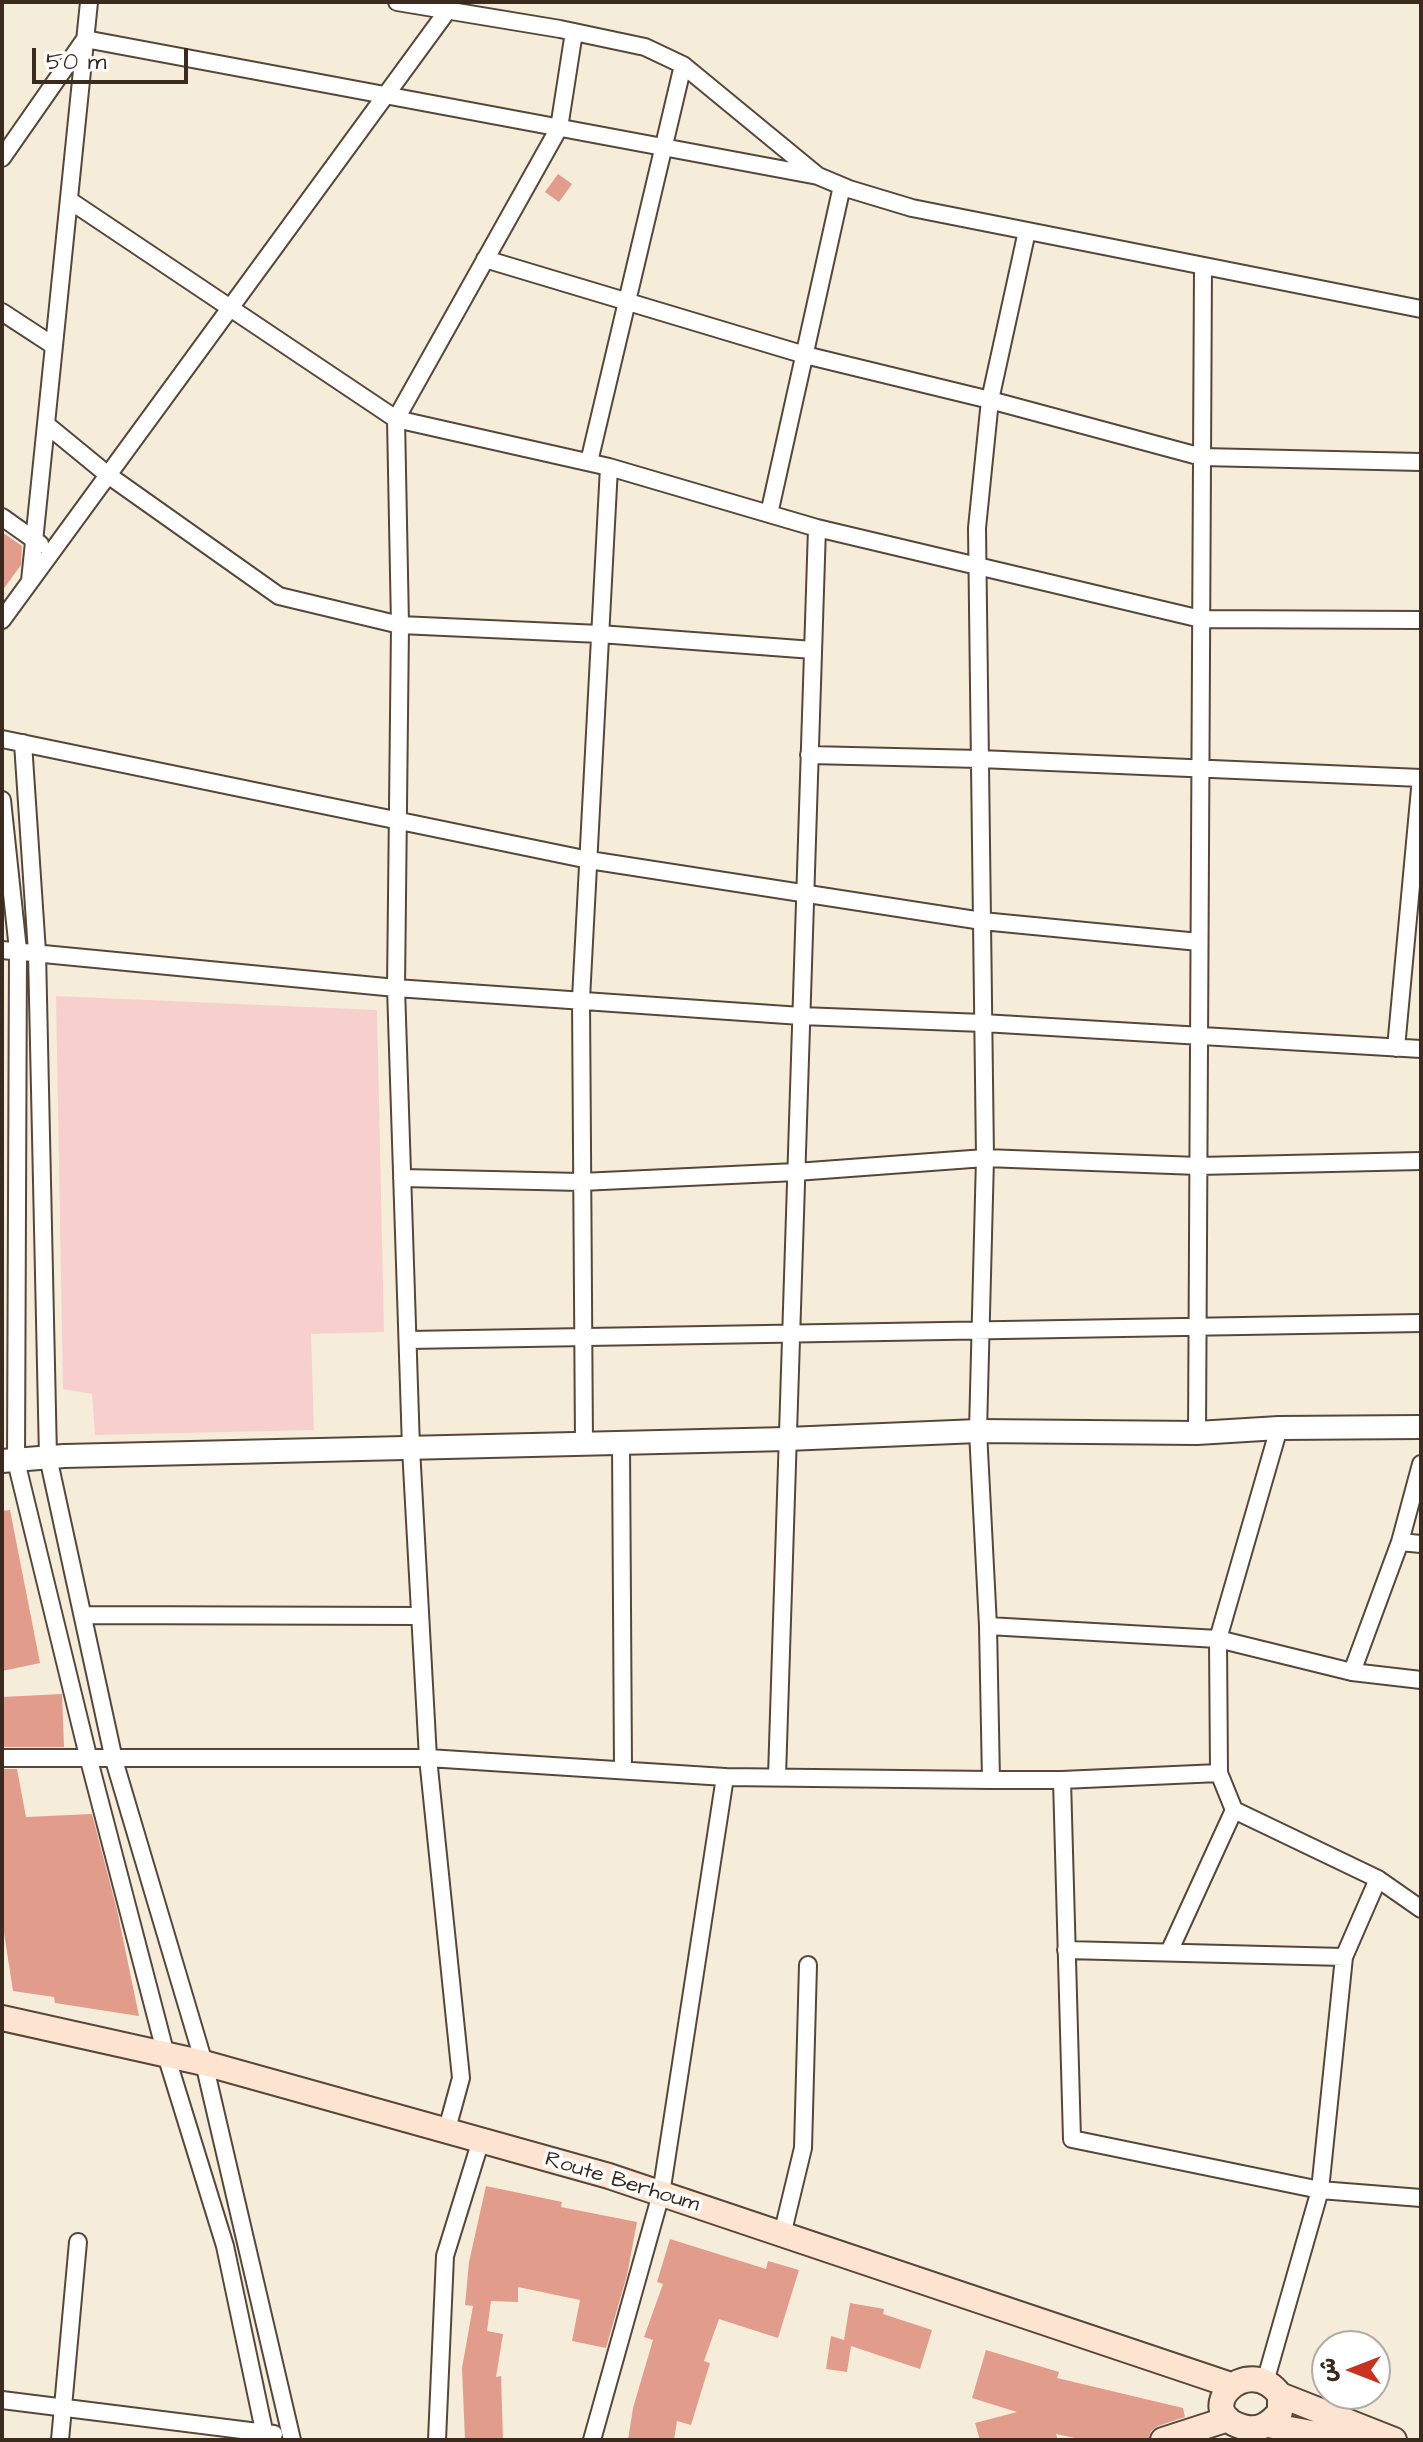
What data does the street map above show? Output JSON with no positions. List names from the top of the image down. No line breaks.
{"streets":{"main road":["Route Berhoum"]},"scale_bar":"50 m","north":"left"}
